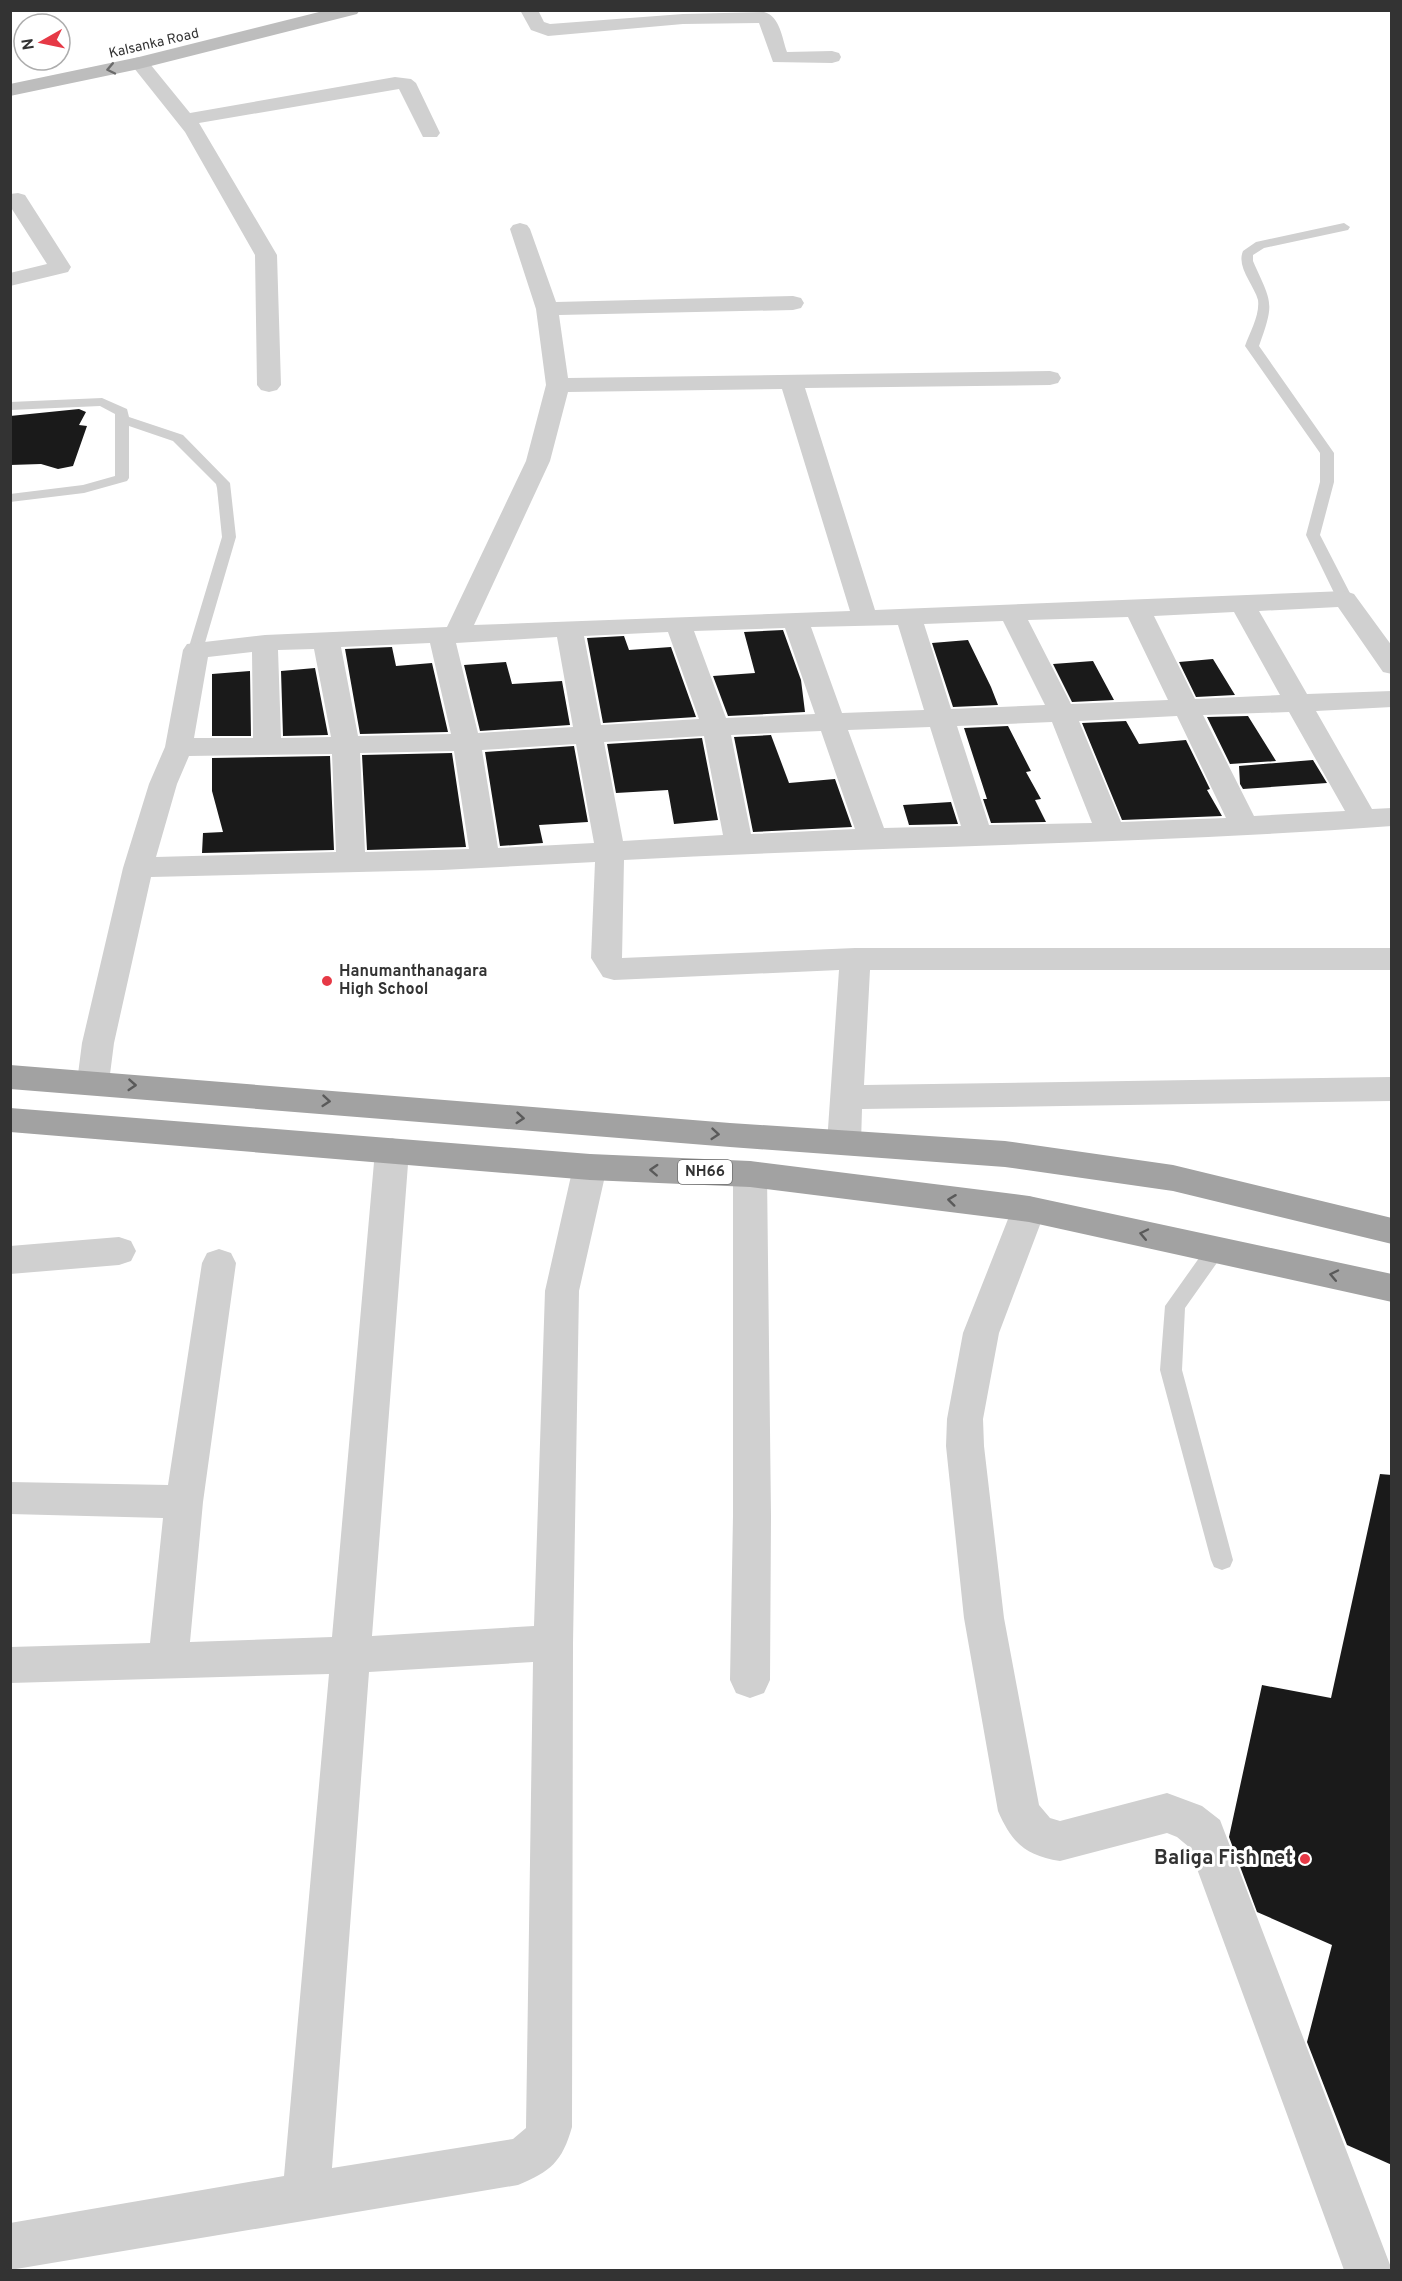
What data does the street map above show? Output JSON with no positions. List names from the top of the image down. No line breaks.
{"streets":{"highway":["NH66"],"main road":["Kalsanka Road"]},"places":["Hanumanthanagara High School","Baliga Fish net"],"north":"left"}
